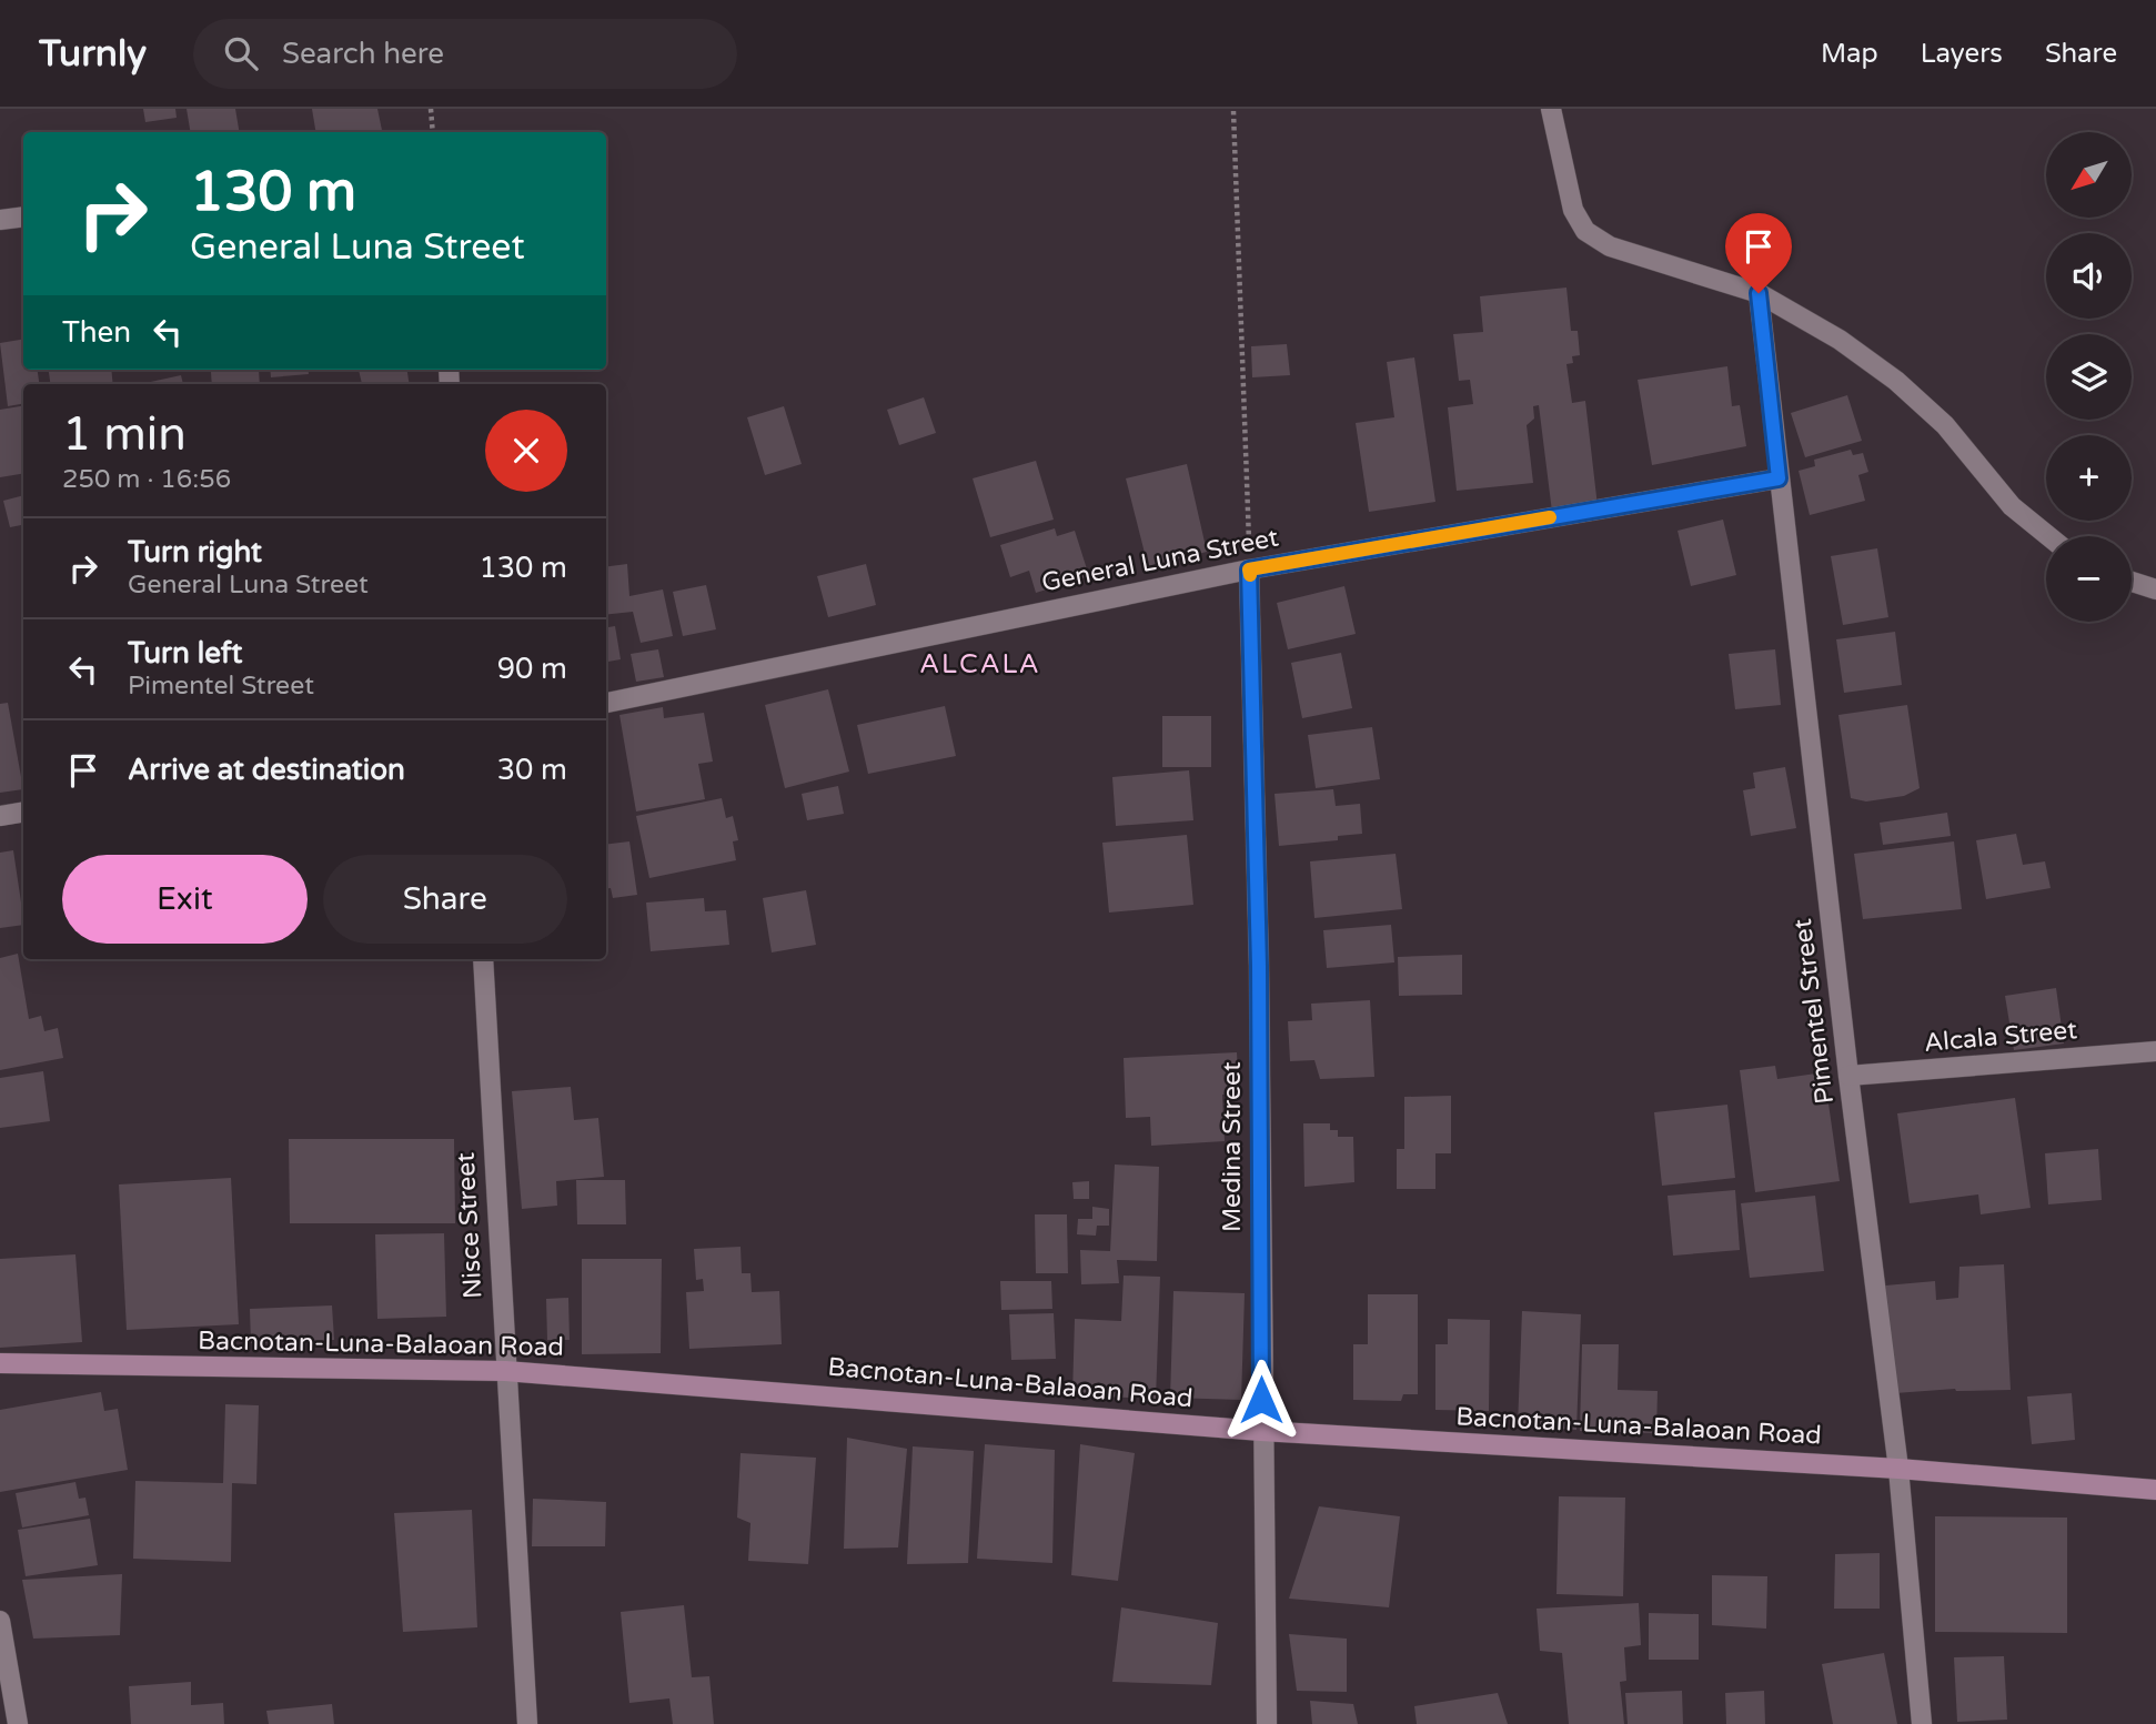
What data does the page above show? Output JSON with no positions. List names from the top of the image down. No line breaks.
{"streets":{"main road":["Bacnotan-Luna-Balaoan Road"],"street":["General Luna Street","Pimentel Street","Alcala Street","Medina Street","Nisce Street"]},"crossings":[["General Luna Street","Pimentel Street"],["General Luna Street","Medina Street"],["Pimentel Street","Alcala Street"],["Pimentel Street","Bacnotan-Luna-Balaoan Road"],["Medina Street","Bacnotan-Luna-Balaoan Road"],["Nisce Street","Bacnotan-Luna-Balaoan Road"]],"districts":["ALCALA"],"north":"bottom left","page":{"header":"Turnly","search":"Search here","nav":["Map","Layers","Share"],"map_buttons":["+","−"],"turn":["130 m","General Luna Street"],"then":"Then","heading":["1 min","250 m · 16:56"],"list":[{"name":"Turn right","note":"General Luna Street","value":"130 m"},{"name":"Turn left","note":"Pimentel Street","value":"90 m"},{"name":"Arrive at destination","value":"30 m"}],"buttons":["Exit","Share"]}}
